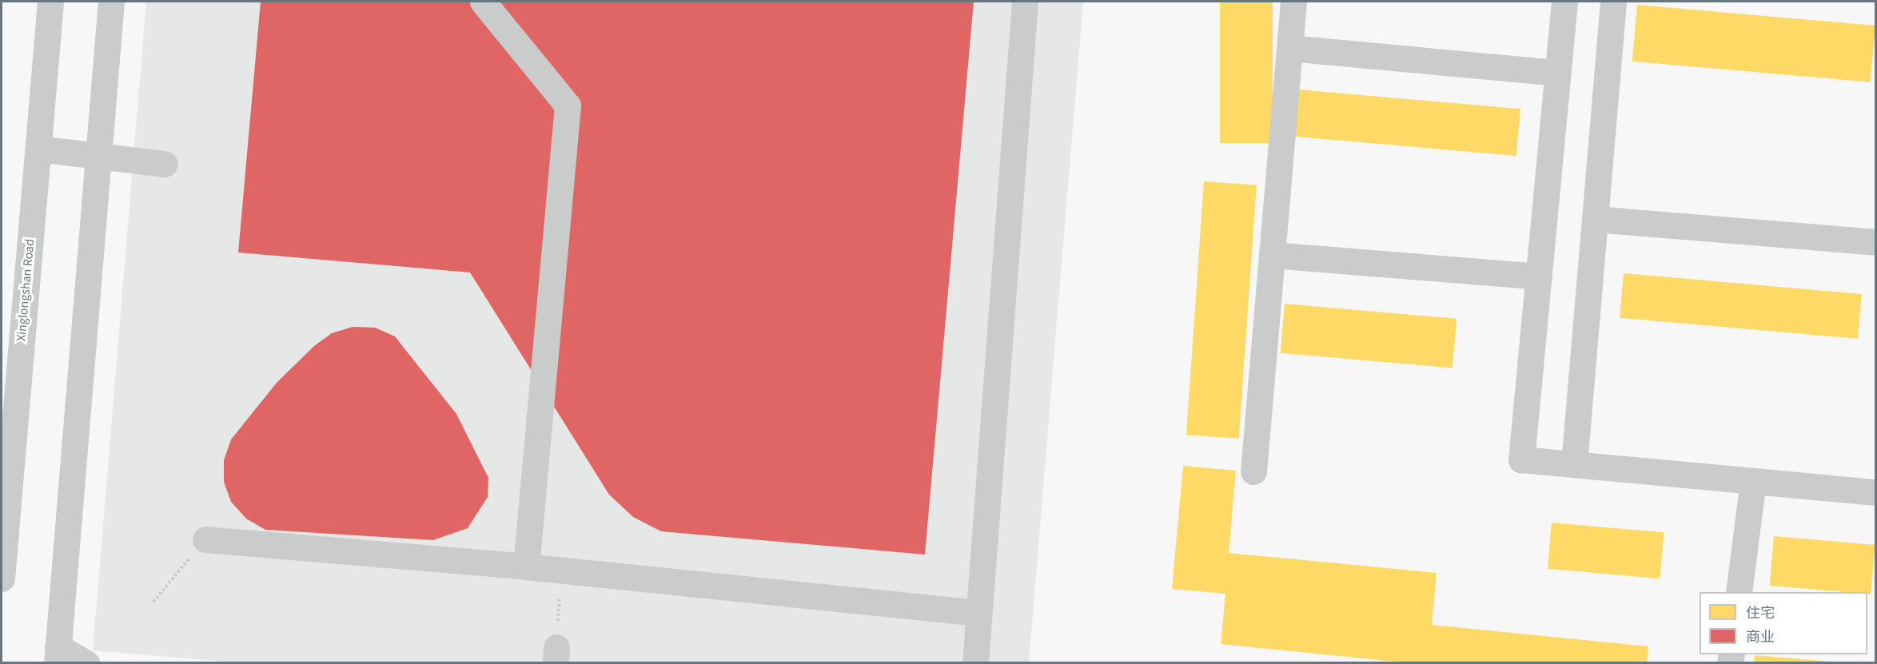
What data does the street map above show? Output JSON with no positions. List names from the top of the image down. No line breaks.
{"streets":{"street":["Xinglongshan Road"]},"legend":["住宅","商业"]}
